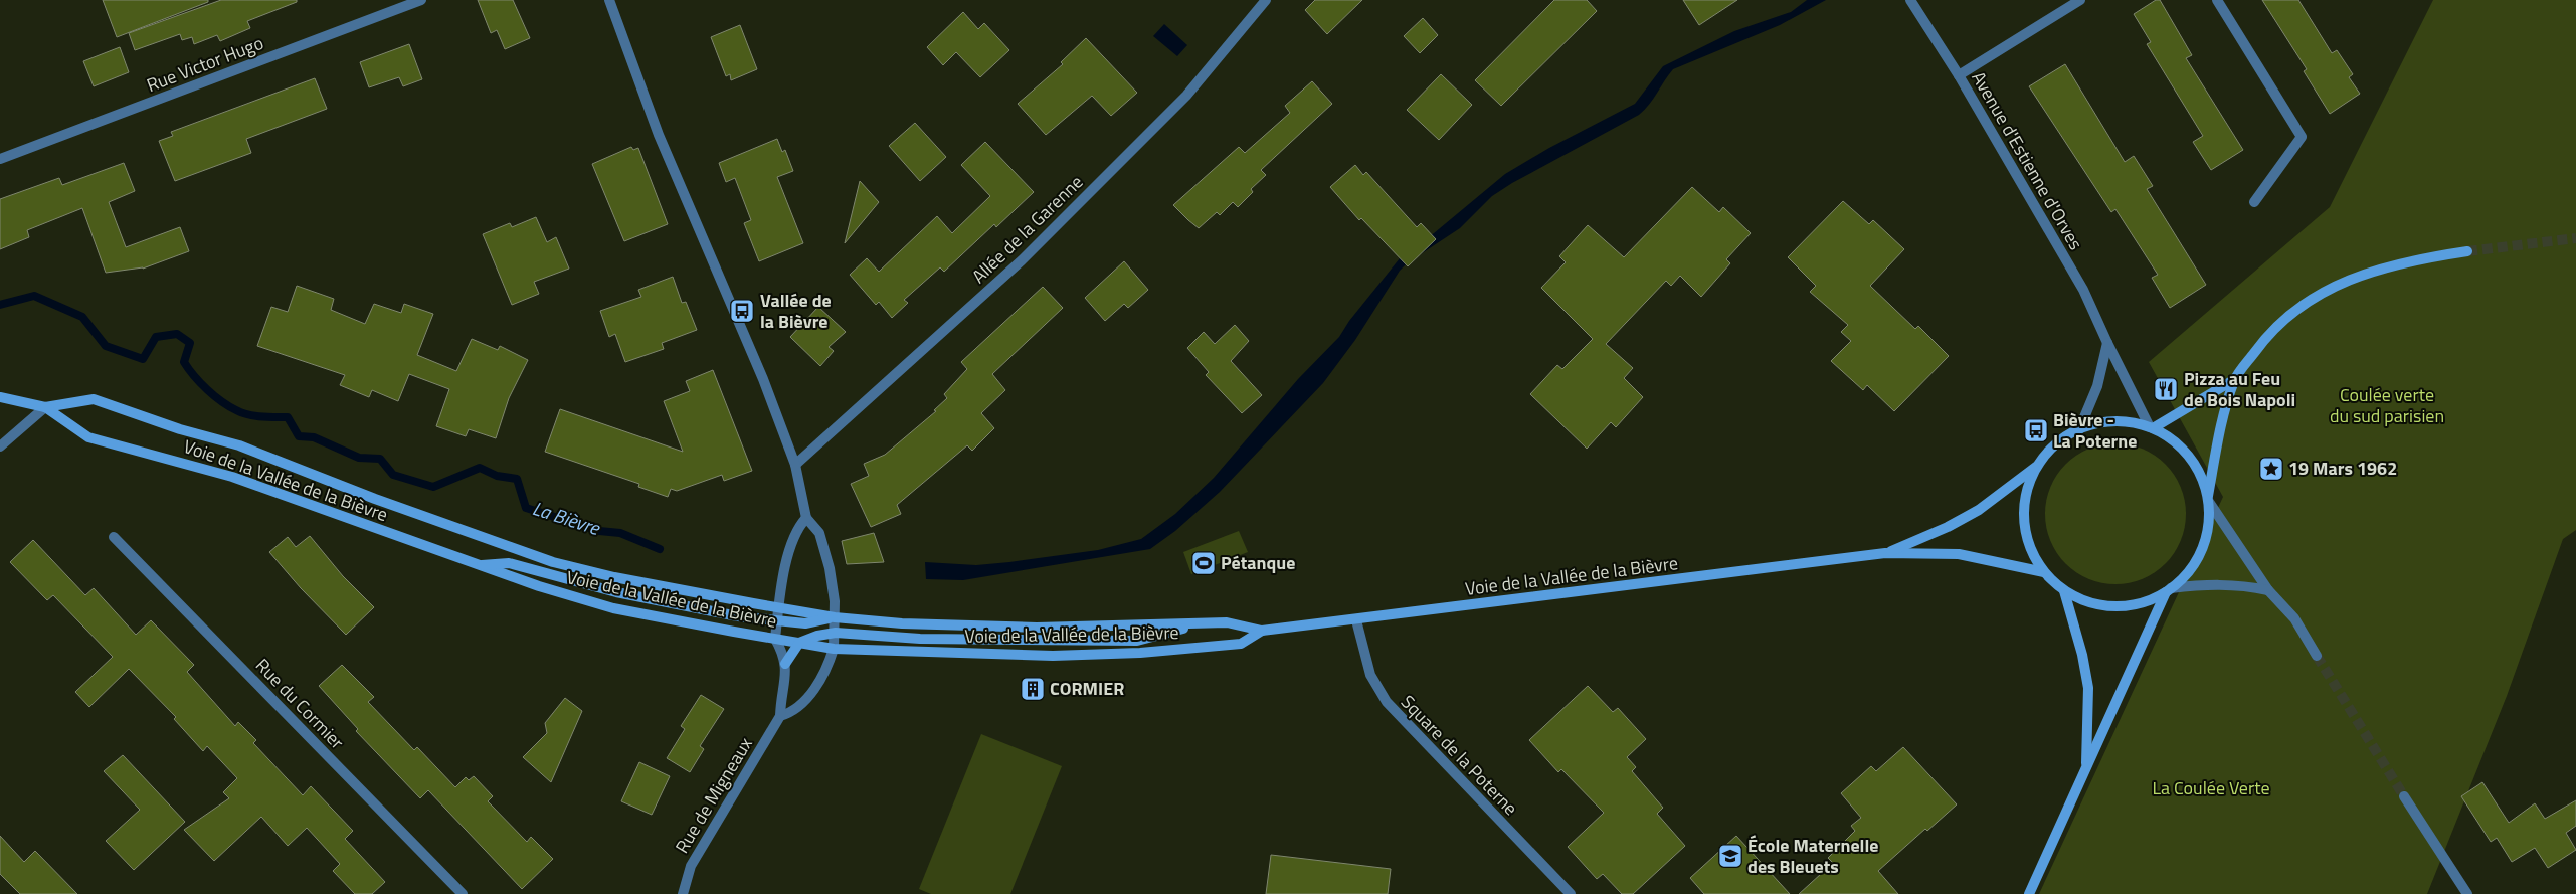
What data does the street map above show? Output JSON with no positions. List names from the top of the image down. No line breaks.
{"streets":{"main road":["Voie de la Vallée de la Bièvre"],"street":["Rue Victor Hugo","Avenue d'Estienne d'Orves","Allée de la Garenne","Rue du Cormier","Square de la Poterne","Rue de Migneaux"]},"crossings":[["Voie de la Vallée de la Bièvre","Square de la Poterne"],["Voie de la Vallée de la Bièvre","Rue de Migneaux"]],"water":["La Bièvre"],"parks":["Coulée verte du sud parisien","La Coulée Verte"],"places":{"bus stop":["Vallée de la Bièvre","Bièvre - La Poterne"],"restaurant":["Pizza au Feu de Bois Napoli"],"place":["19 Mars 1962"],"sports":["Pétanque"],"building":["CORMIER"],"school or university":["École Maternelle des Bleuets"]}}
